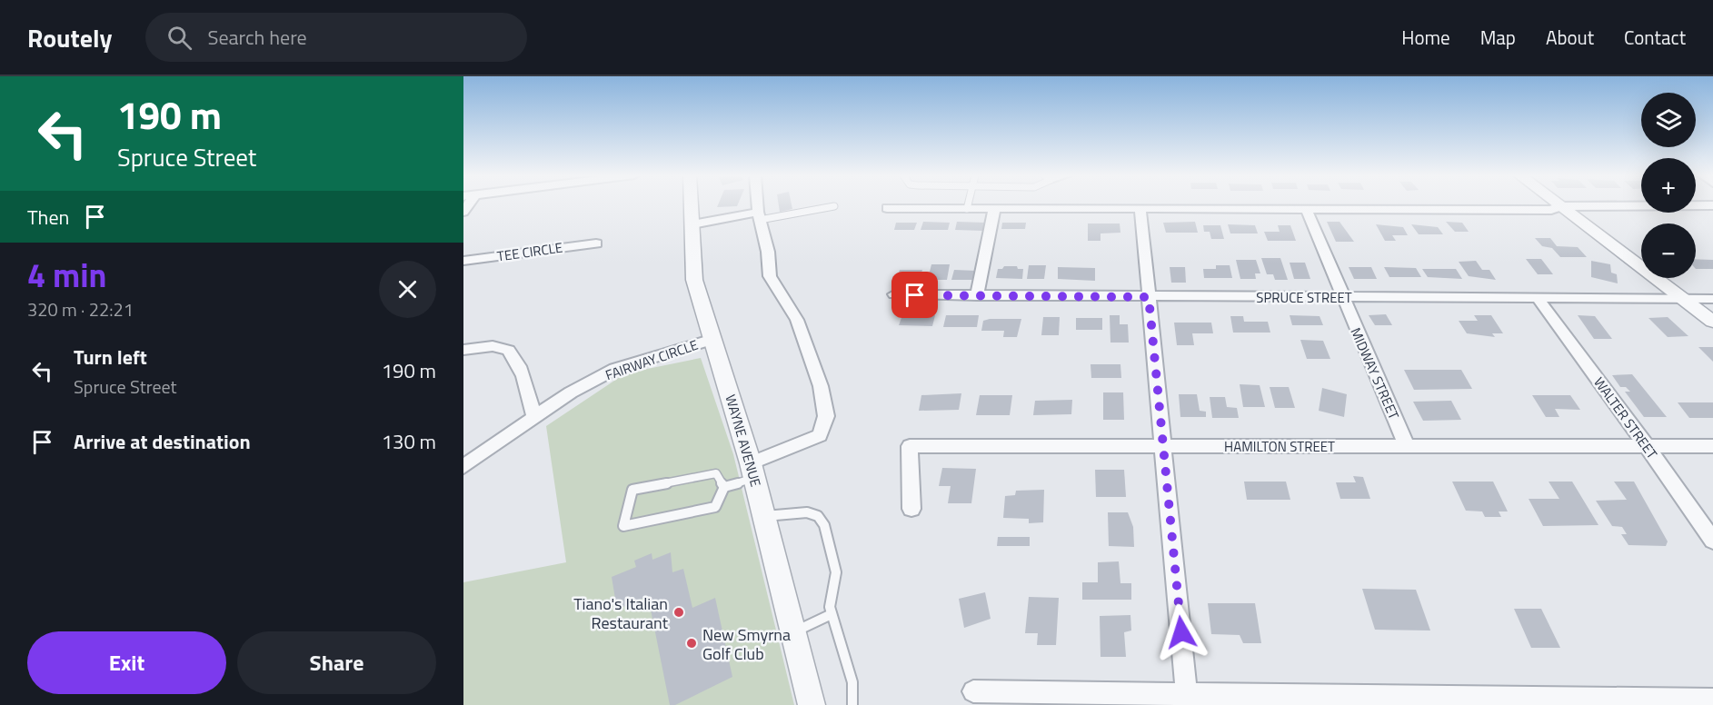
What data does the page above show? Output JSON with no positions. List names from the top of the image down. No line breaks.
{"streets":{"street":["TEE CIRCLE","SPRUCE STREET","FAIRWAY CIRCLE","MIDWAY STREET","WALTER STREET","WAYNE AVENUE","HAMILTON STREET"]},"crossings":[["SPRUCE STREET","MIDWAY STREET"],["SPRUCE STREET","WALTER STREET"],["FAIRWAY CIRCLE","WAYNE AVENUE"],["MIDWAY STREET","HAMILTON STREET"],["WALTER STREET","HAMILTON STREET"]],"places":["Tiano's Italian Restaurant","New Smyrna Golf Club"],"page":{"header":"Routely","search":"Search here","nav":["Home","Map","About","Contact"],"turn":["190 m","Spruce Street"],"map_buttons":["+","−"],"then":"Then","heading":["4 min","320 m · 22:21"],"list":[{"name":"Turn left","note":"Spruce Street","value":"190 m"},{"name":"Arrive at destination","value":"130 m"}],"buttons":["Exit","Share"]}}
